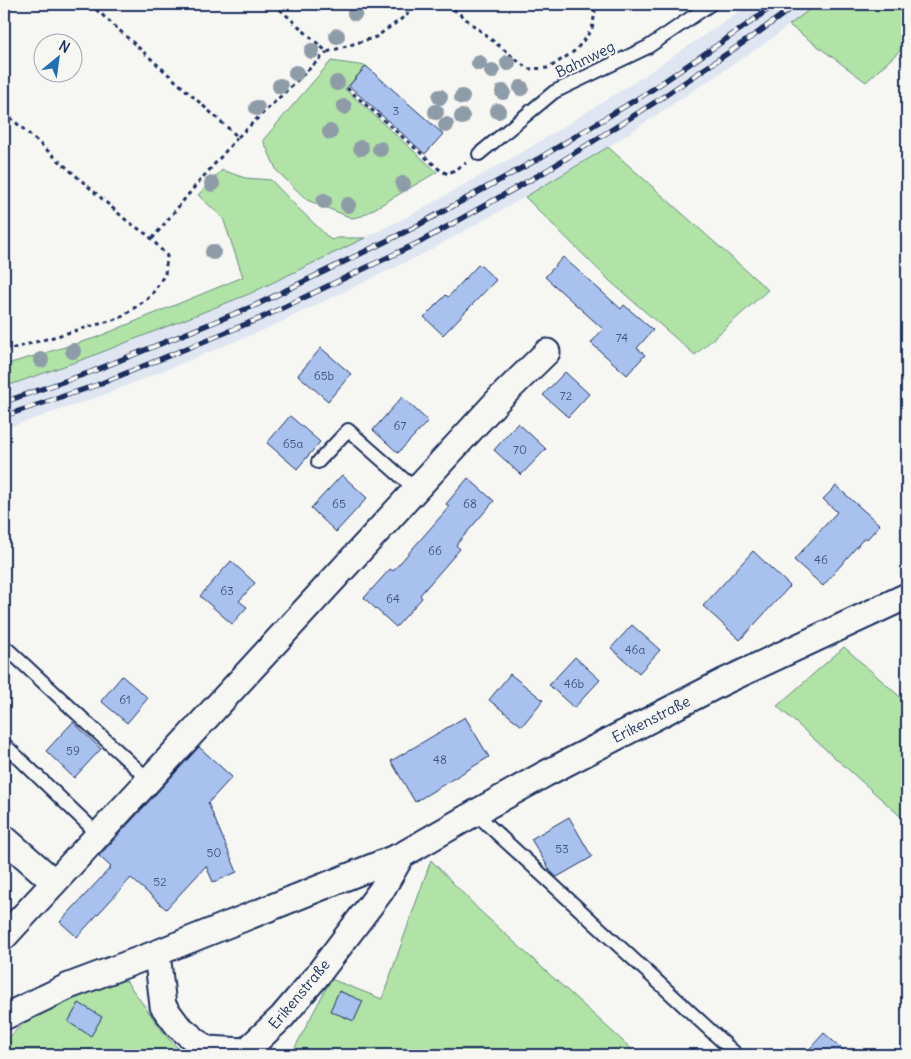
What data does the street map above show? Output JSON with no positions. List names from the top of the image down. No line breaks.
{"streets":{"street":["Erikenstraße"],"lane":["Bahnweg"]},"house_numbers":["3","74","65b","72","67","65a","70","65","68","66","46","63","64","46a","46b","61","59","48","53","50","52"],"north":"top right"}
